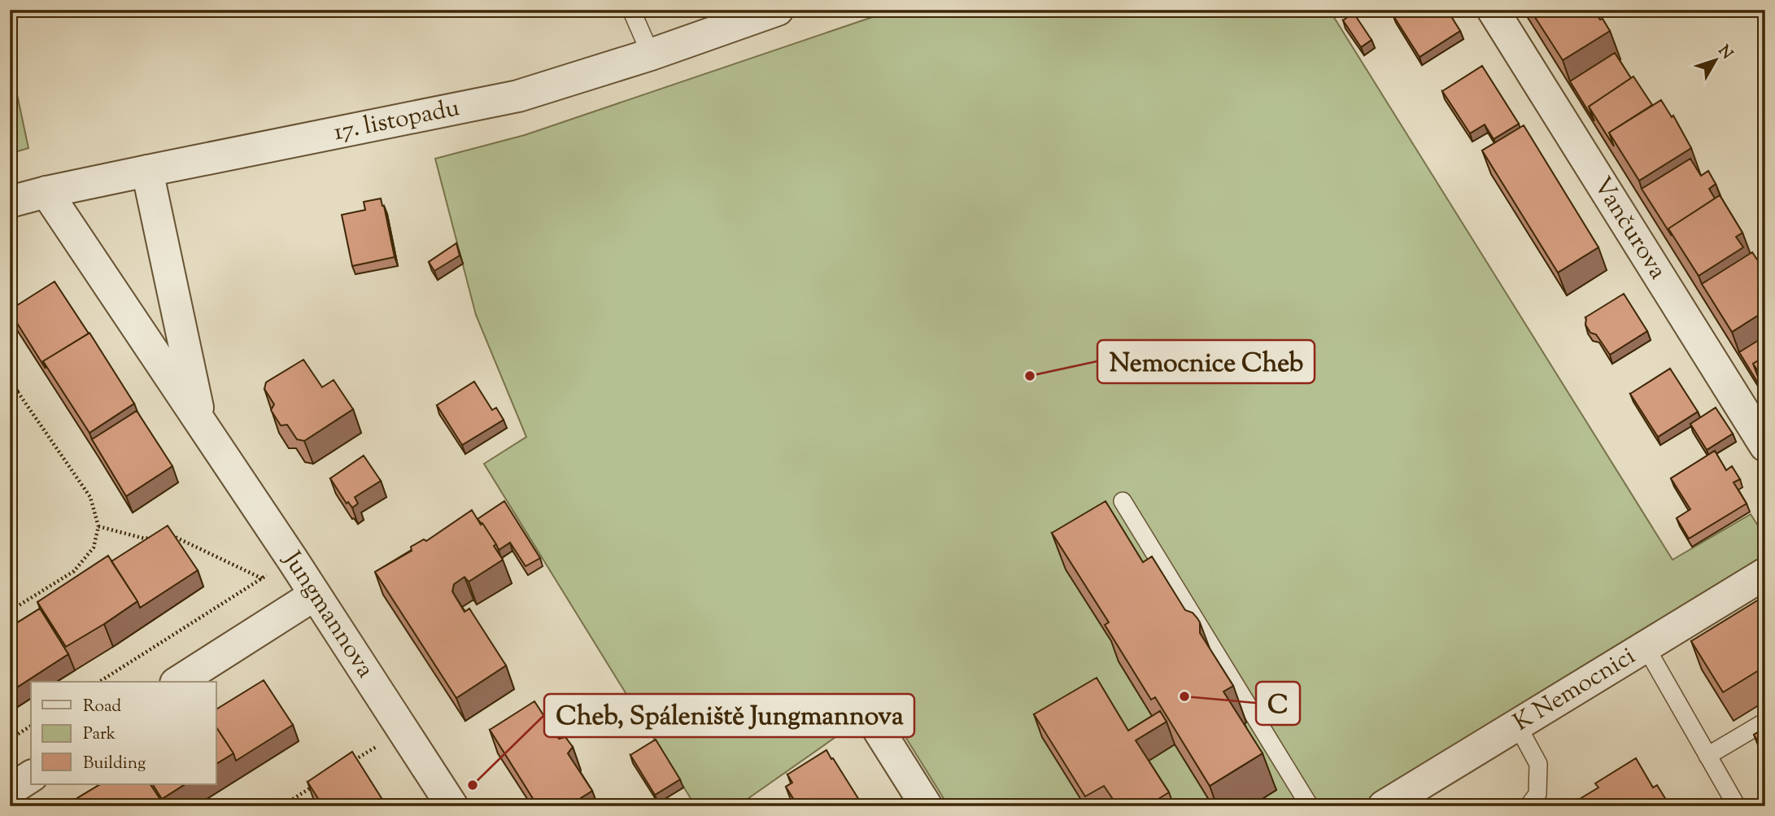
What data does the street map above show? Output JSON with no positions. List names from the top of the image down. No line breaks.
{"streets":{"street":["17. listopadu","Vančurova","Jungmannova","K Nemocnici"]},"crossings":[["17. listopadu","Jungmannova"]],"places":["Nemocnice Cheb","C","Cheb, Spáleniště Jungmannova"],"legend":["Road","Park","Building"],"north":"top right"}
